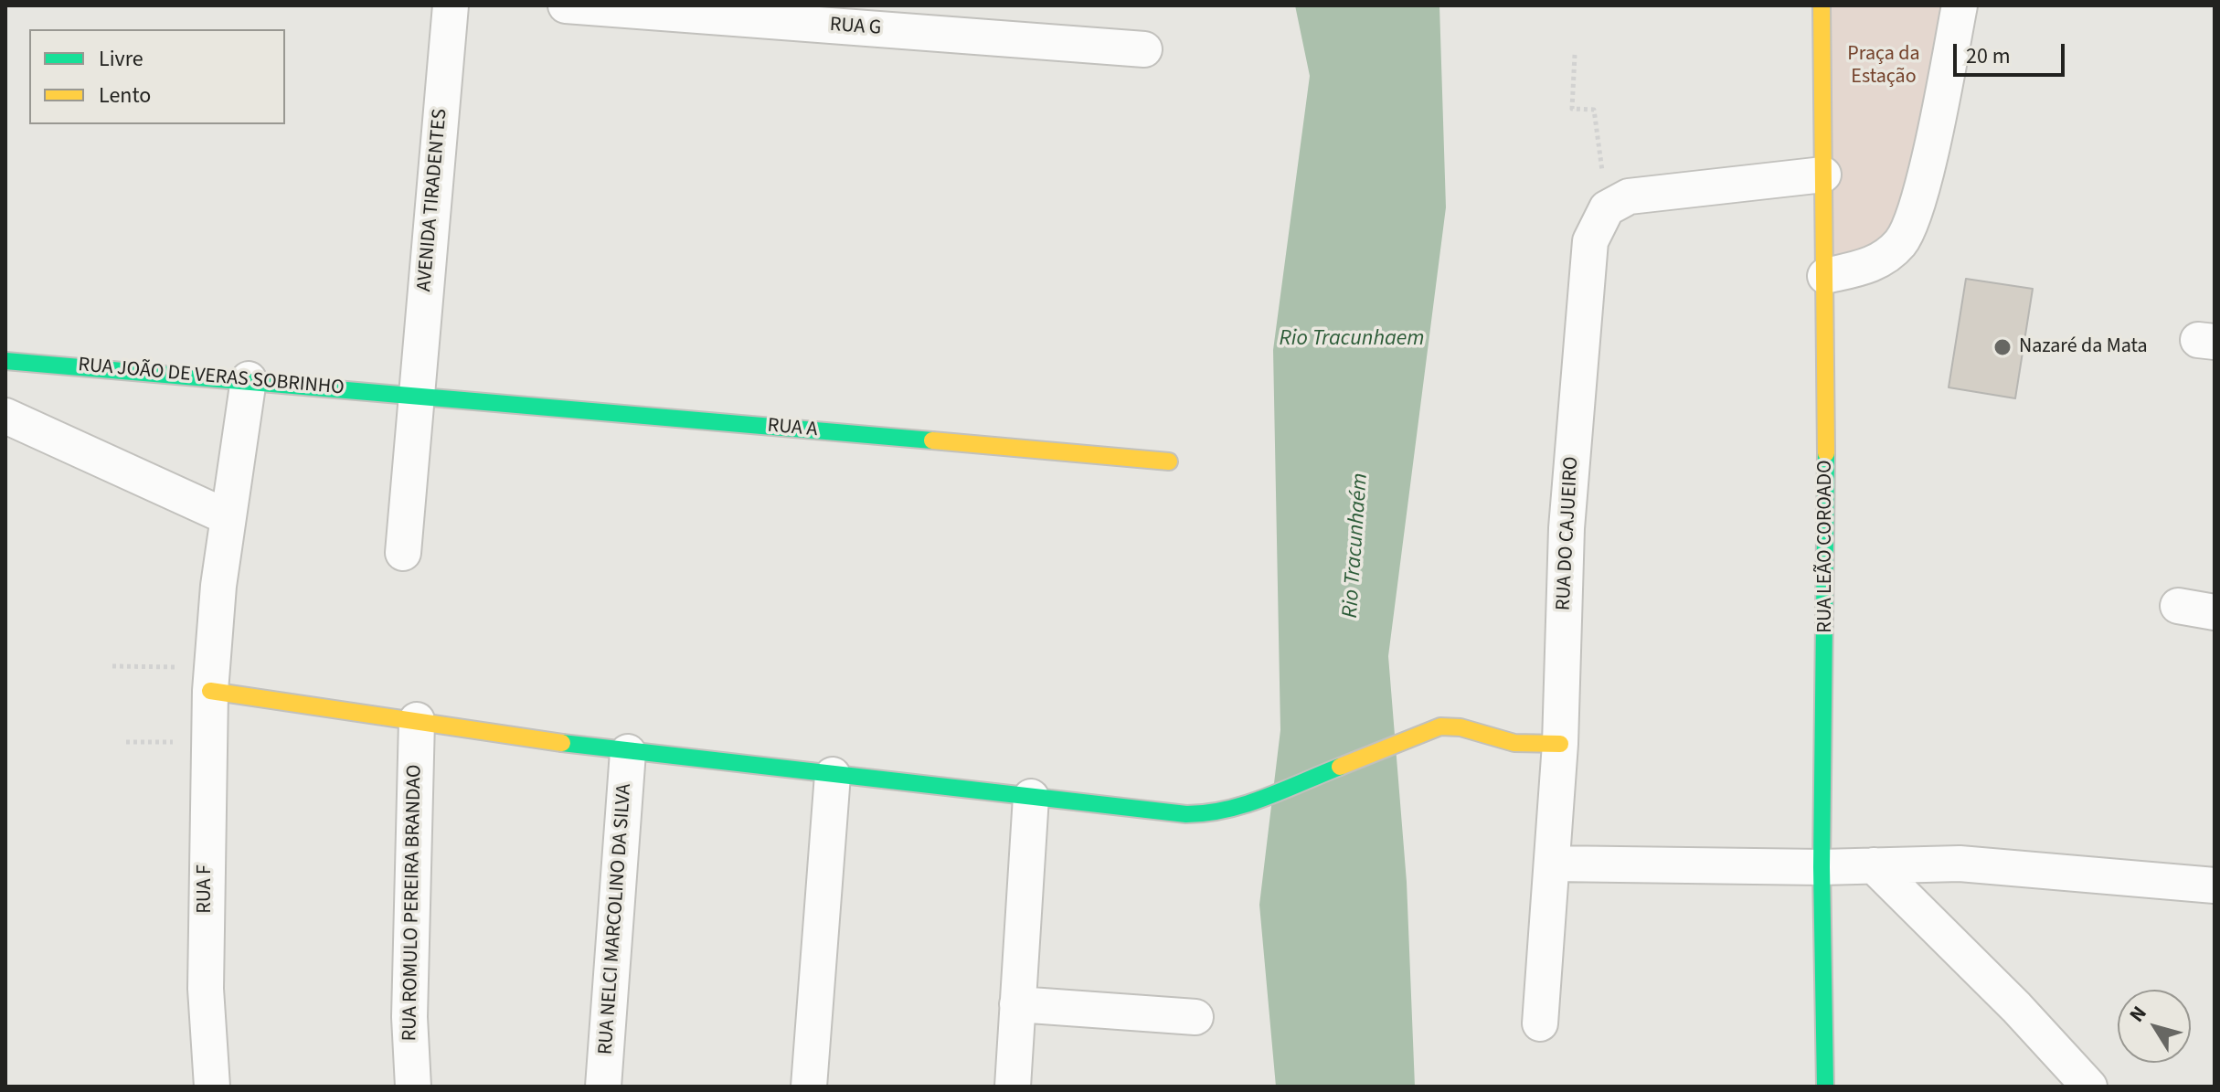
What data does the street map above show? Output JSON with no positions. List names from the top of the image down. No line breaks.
{"streets":{"street":["RUA G","AVENIDA TIRADENTES","RUA JOÃO DE VERAS SOBRINHO","RUA A","RUA DO CAJUEIRO","RUA LEÃO COROADO","RUA F","RUA ROMULO PEREIRA BRANDAO","RUA NELCI MARCOLINO DA SILVA"]},"crossings":[["AVENIDA TIRADENTES","RUA JOÃO DE VERAS SOBRINHO"],["AVENIDA TIRADENTES","RUA A"],["RUA JOÃO DE VERAS SOBRINHO","RUA A"],["RUA JOÃO DE VERAS SOBRINHO","RUA F"]],"water":["Rio Tracunhaem","Rio Tracunhaém"],"parks":["Praça da Estação"],"places":["Nazaré da Mata"],"legend":["Livre","Lento"],"scale_bar":"20 m","north":"top left"}
